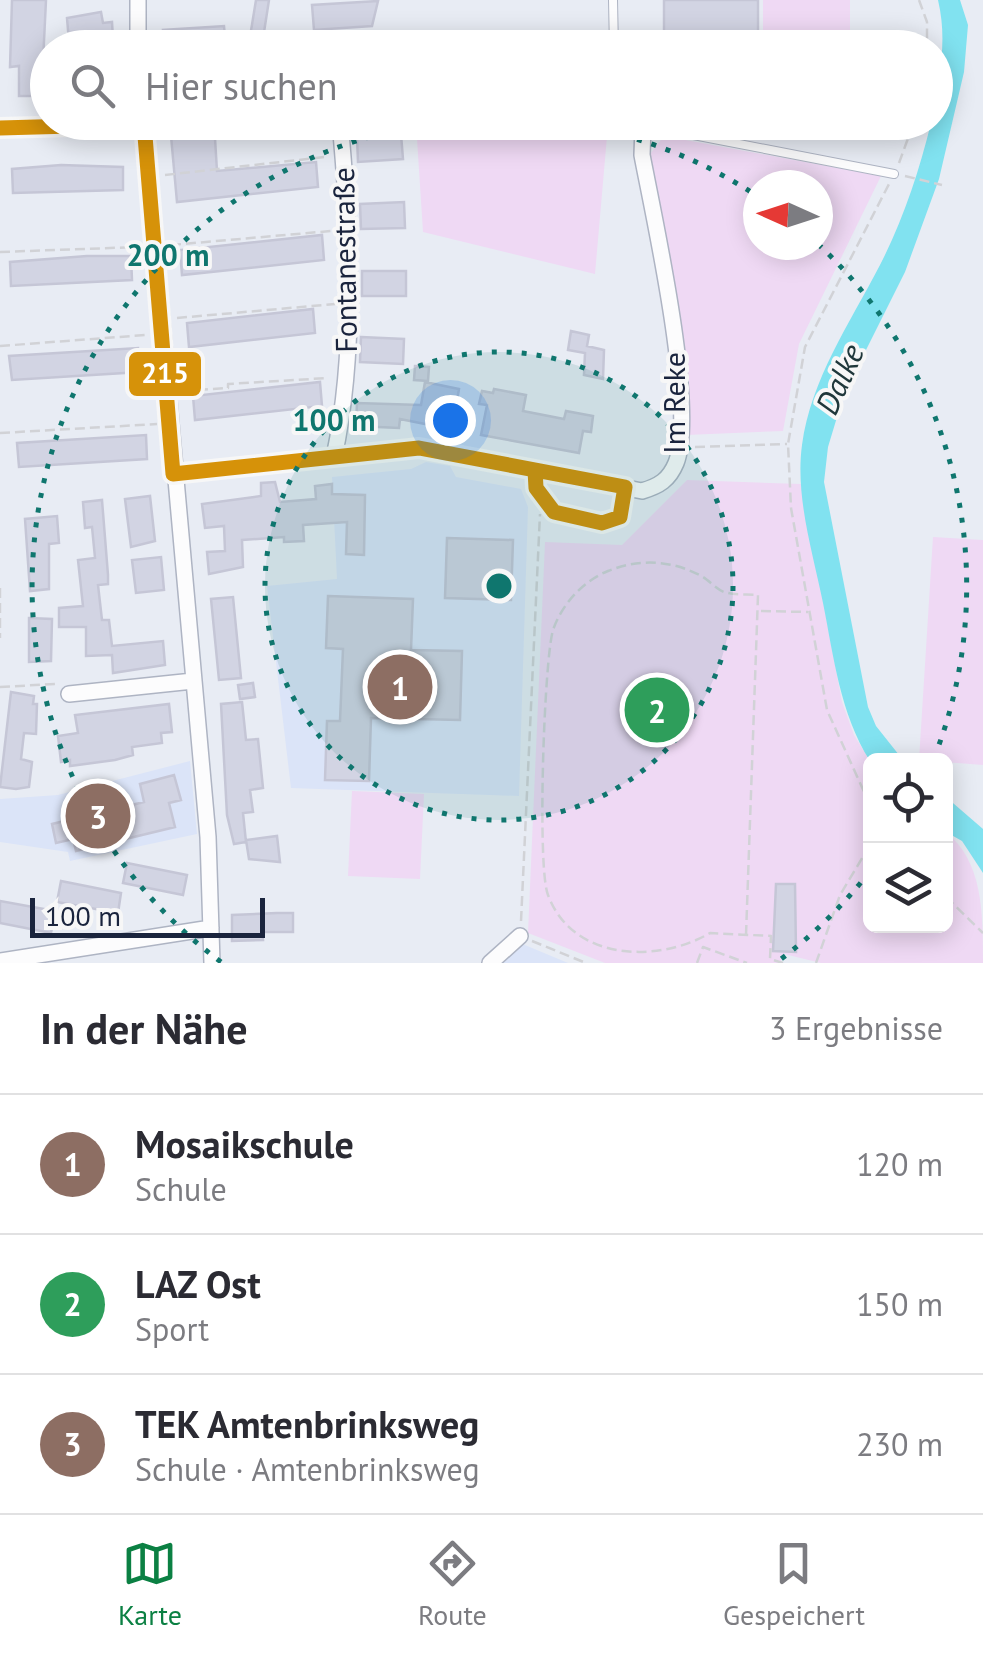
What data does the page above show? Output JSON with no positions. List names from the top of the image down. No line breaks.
{"streets":{"street":["Fontanestraße","Im Reke"]},"crossings":[["Fontanestraße","Im Reke"]],"water":["Dalke"],"lines":["transit line 215"],"scale_bar":"100 m","north":"left","page":{"search":"Hier suchen","pins":["1","2","3"],"scale":"100 m","heading":["In der Nähe","3 Ergebnisse"],"list":[{"mark":"1","name":"Mosaikschule","note":"Schule","value":"120 m"},{"mark":"2","name":"LAZ Ost","note":"Sport","value":"150 m"},{"mark":"3","name":"TEK Amtenbrinksweg","note":"Schule · Amtenbrinksweg","value":"230 m"}],"nav":["Karte","Route","Gespeichert"]},"rings":["200 m","100 m"]}
